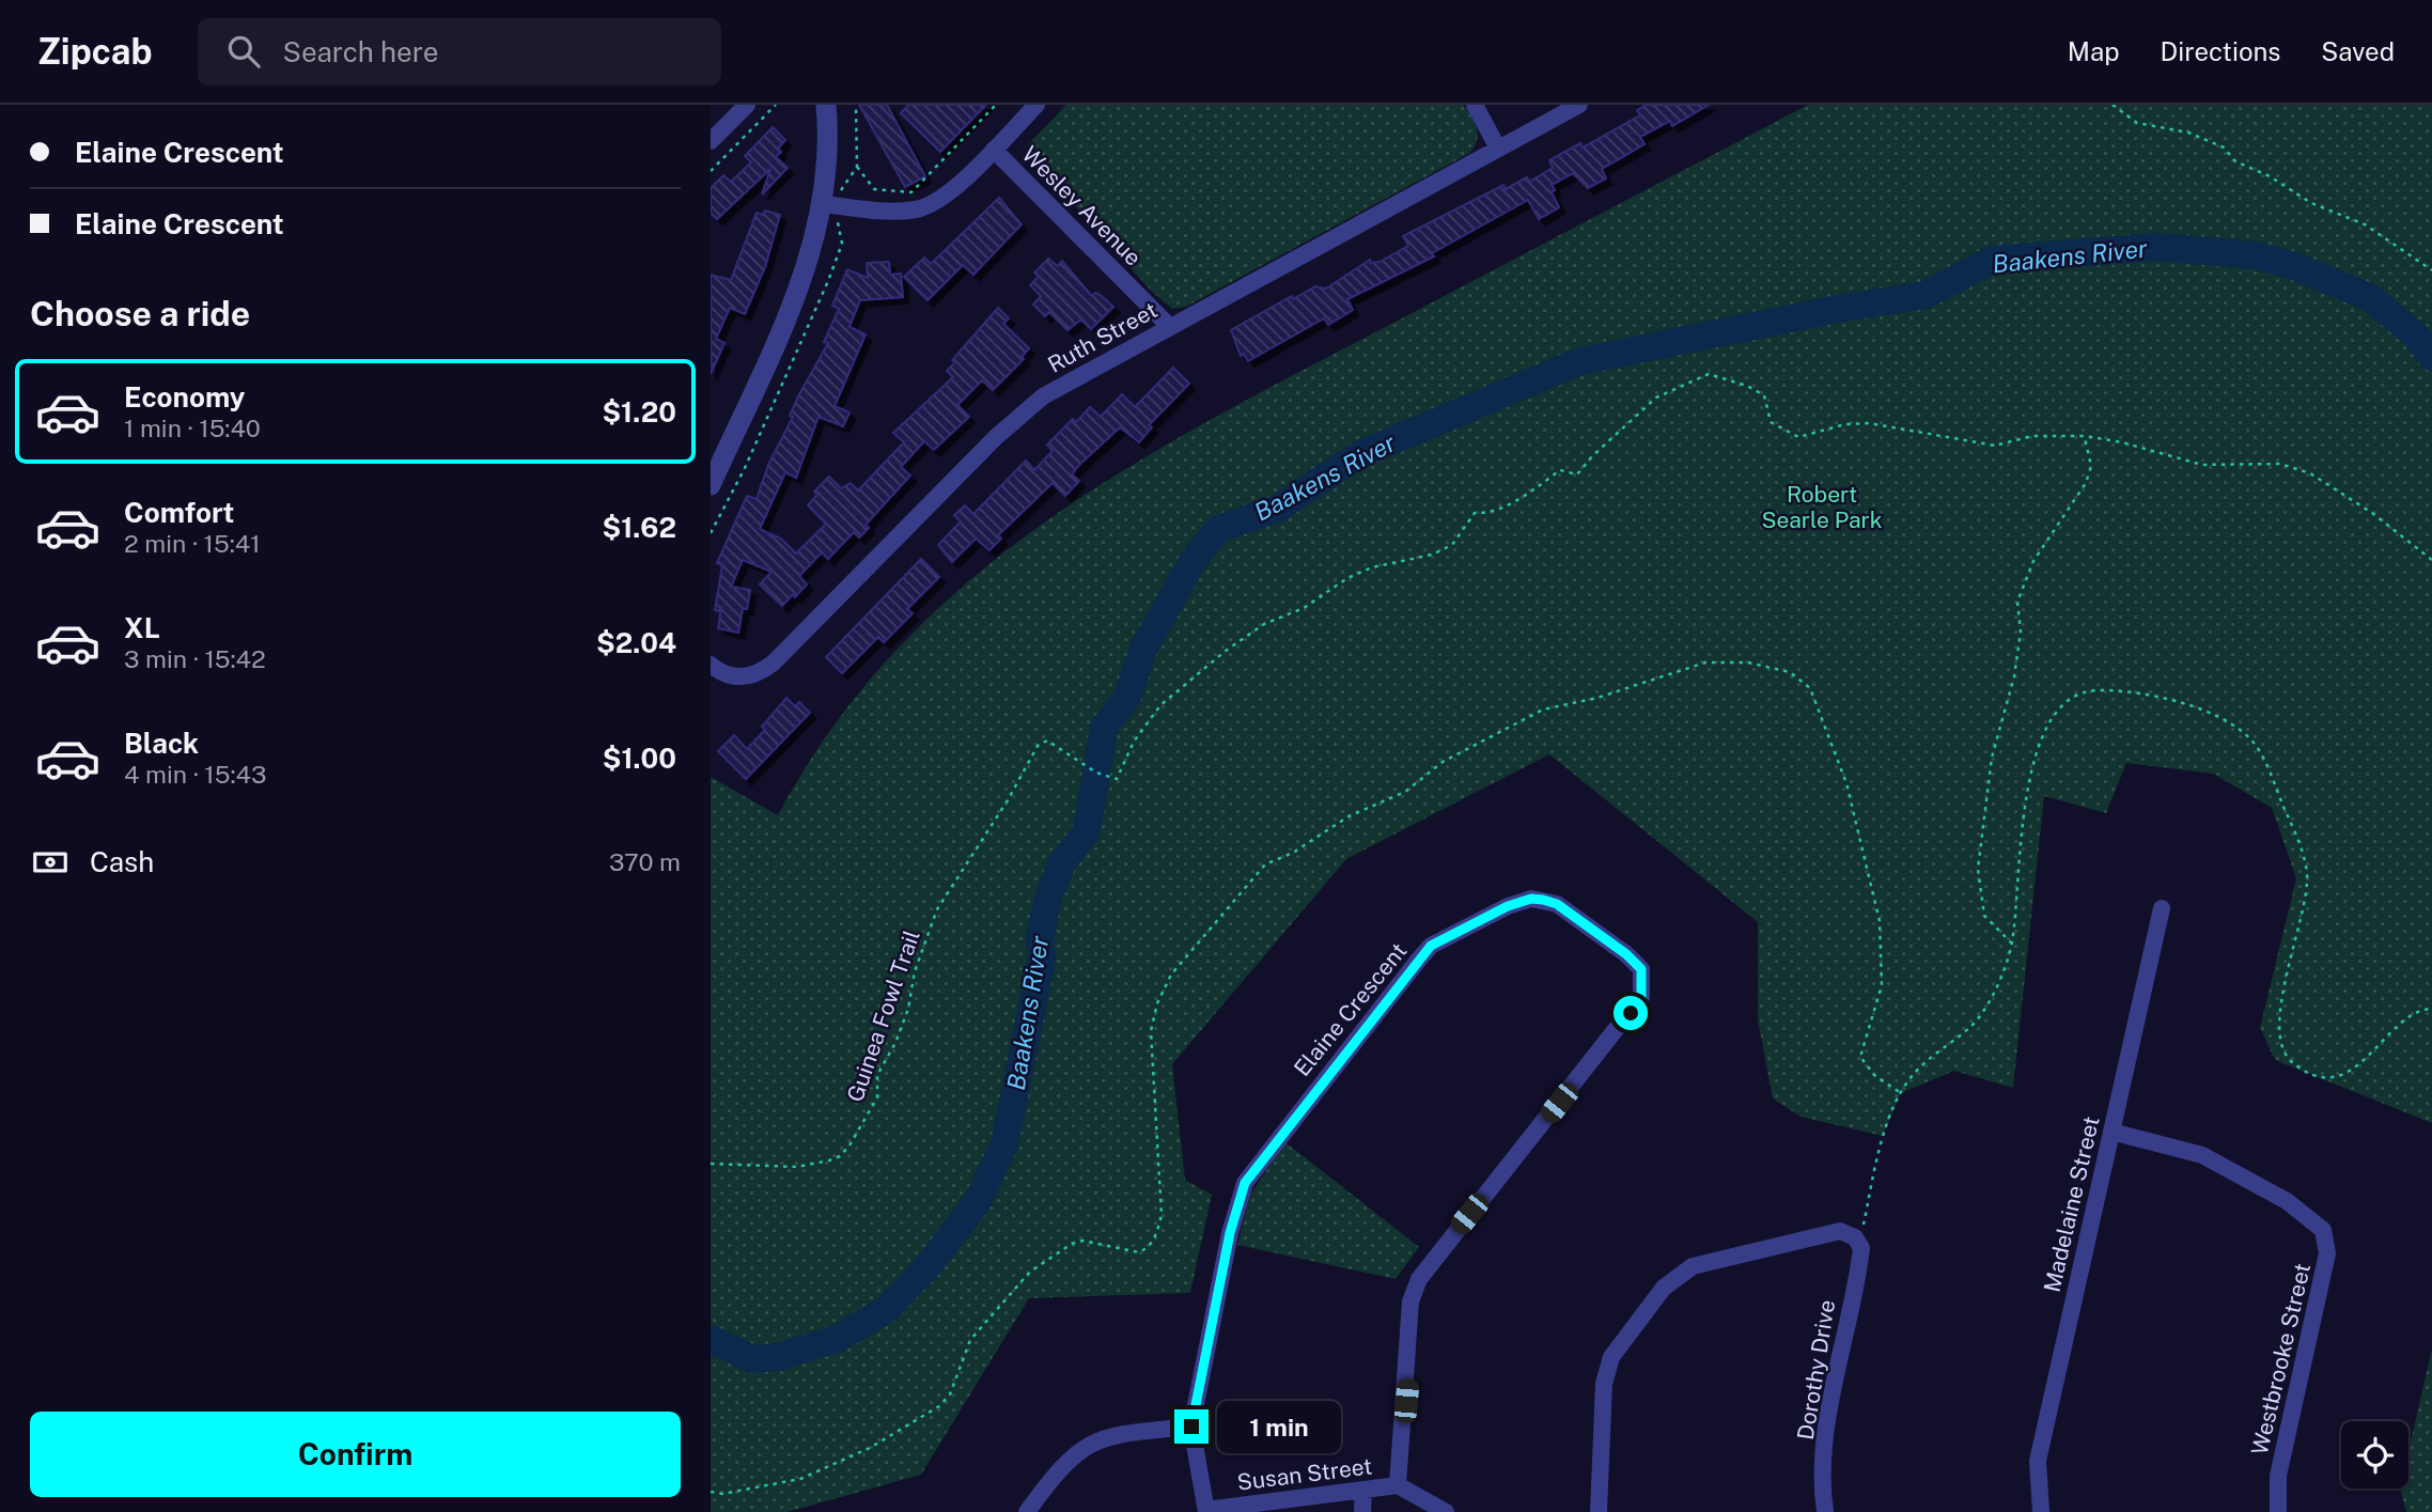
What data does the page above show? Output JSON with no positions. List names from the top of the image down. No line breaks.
{"streets":{"street":["Wesley Avenue","Ruth Street","Elaine Crescent","Madelaine Street","Westbrooke Street","Dorothy Drive","Susan Street"],"path":["Guinea Fowl Trail"]},"crossings":[["Wesley Avenue","Ruth Street"],["Elaine Crescent","Susan Street"],["Madelaine Street","Westbrooke Street"]],"water":["Baakens River"],"parks":["Robert Searle Park"],"page":{"header":"Zipcab","search":"Search here","nav":["Map","Directions","Saved"],"banner":["Elaine Crescent","Elaine Crescent"],"heading":"Choose a ride","list":[{"name":"Economy","note":"1 min · 15:40","value":"$1.20"},{"name":"Comfort","note":"2 min · 15:41","value":"$1.62"},{"name":"XL","note":"3 min · 15:42","value":"$2.04"},{"name":"Black","note":"4 min · 15:43","value":"$1.00"}],"pay":["Cash","370 m"],"buttons":"Confirm","bubble":"1 min"}}
